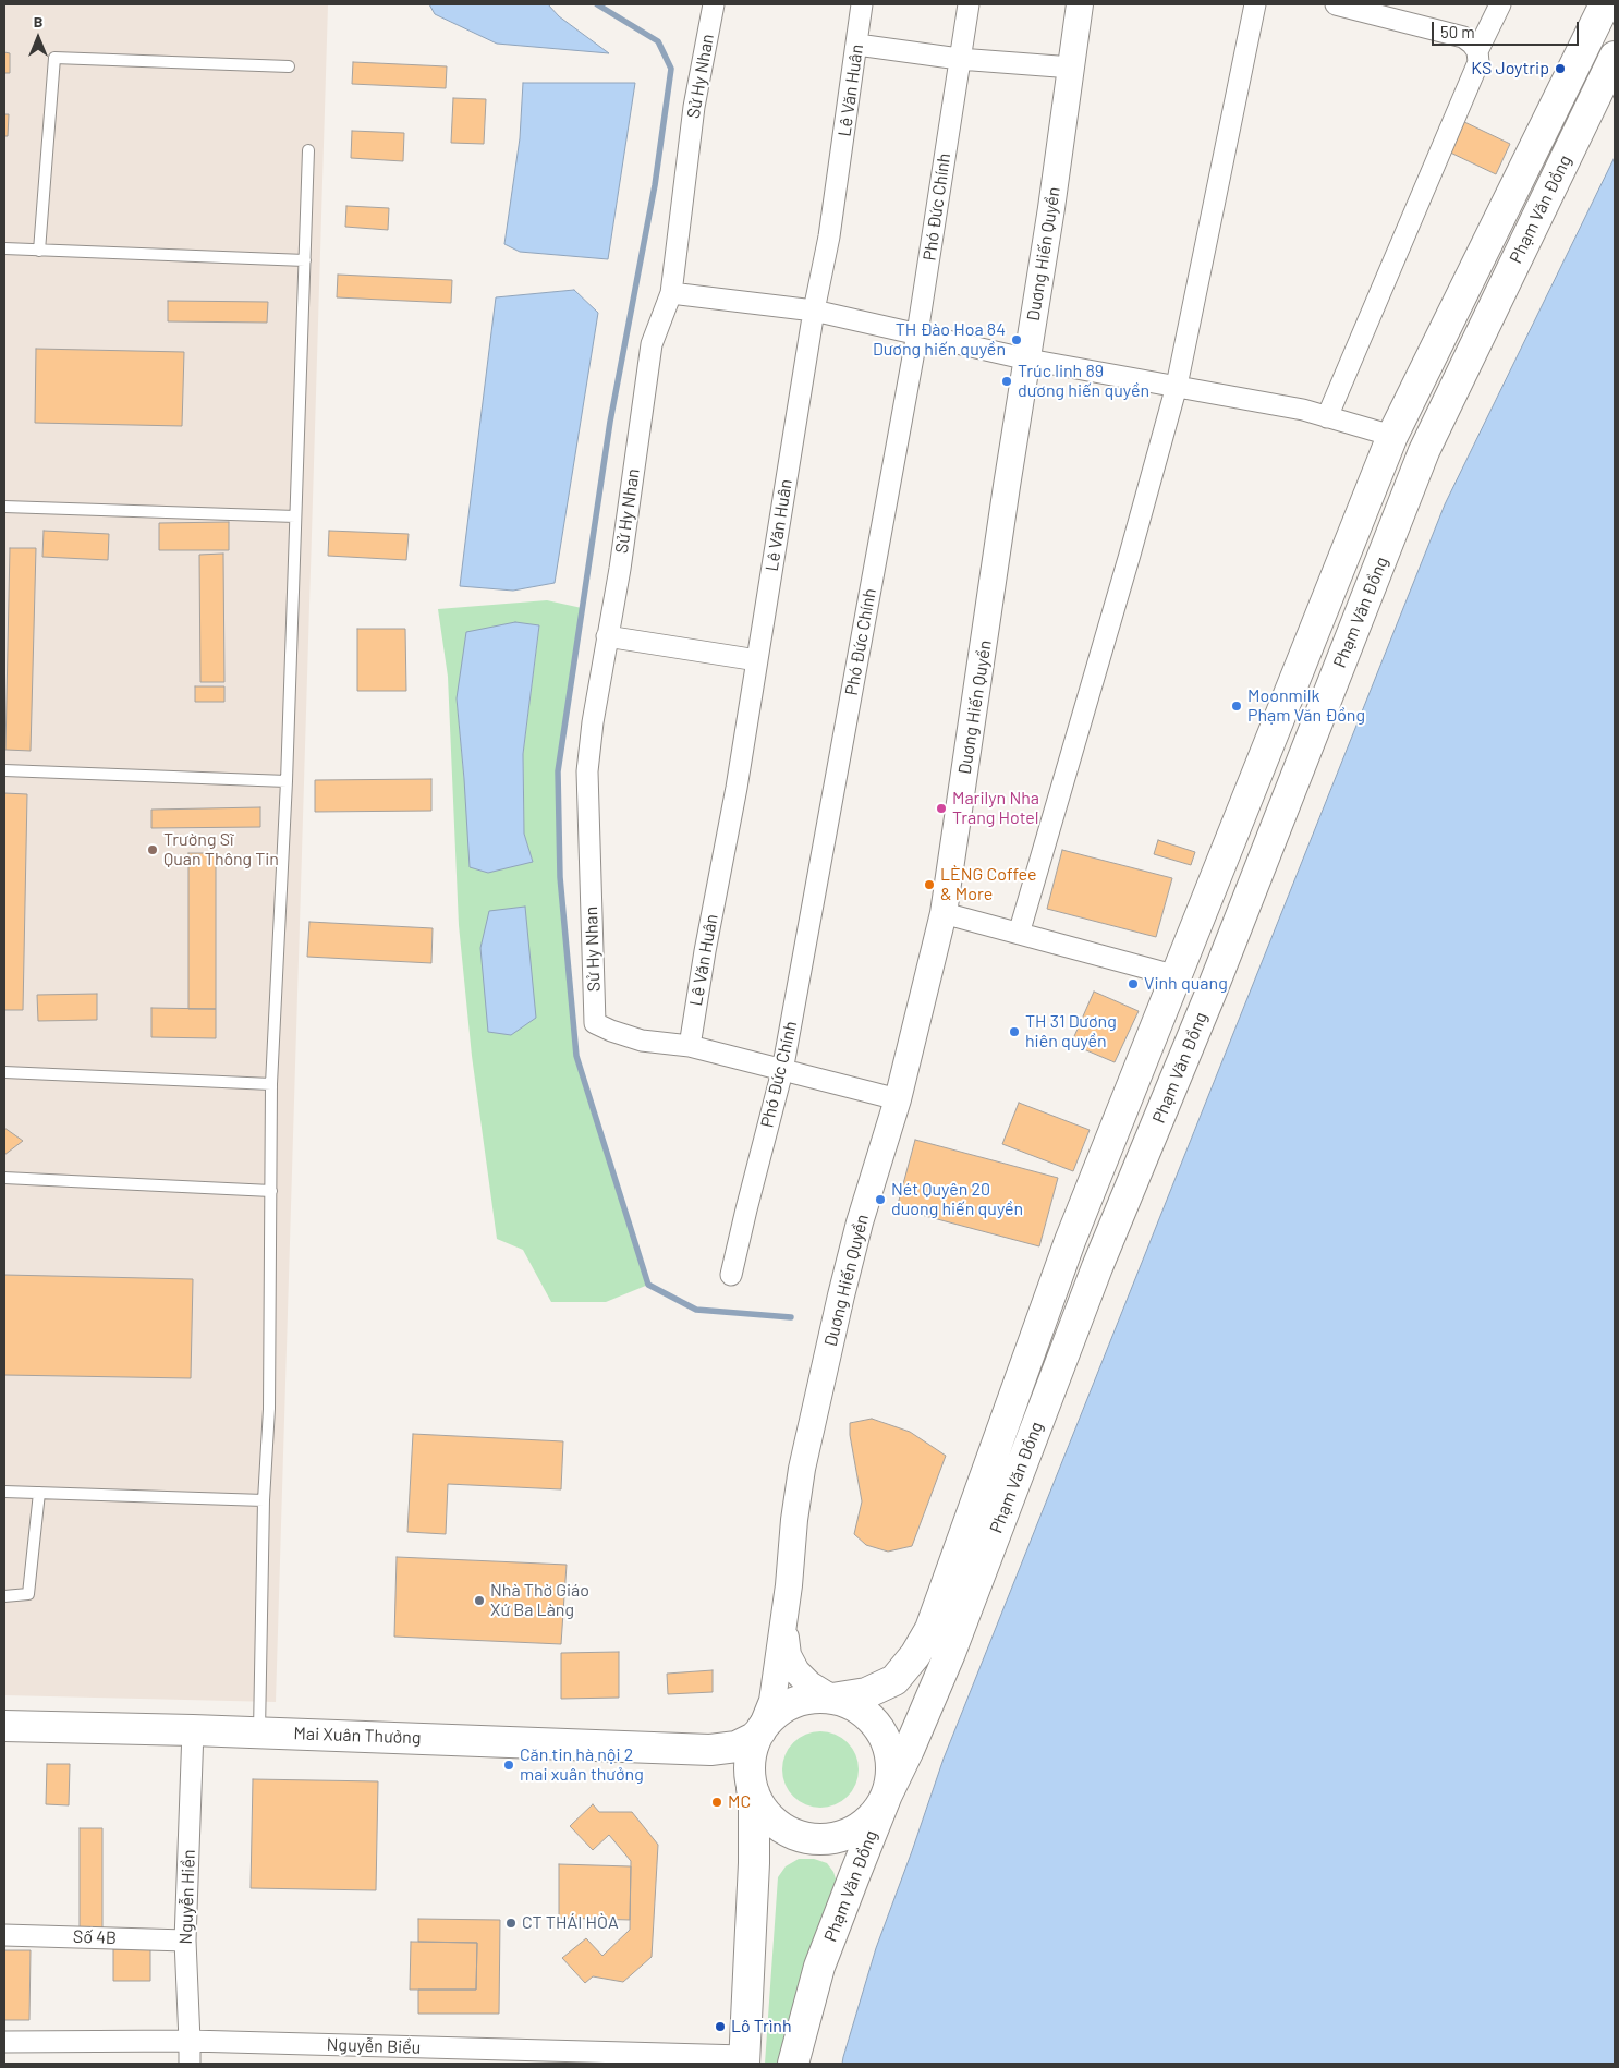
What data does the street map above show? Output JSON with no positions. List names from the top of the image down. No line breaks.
{"streets":{"main road":["Phạm Văn Đồng","Mai Xuân Thưởng"],"street":["Sử Hy Nhan","Lê Văn Huân","Phó Đức Chính","Duơng Hiến Quyền","Nguyễn Hiền","Số 4B","Nguyễn Biểu"]},"crossings":[["Sử Hy Nhan","Lê Văn Huân"],["Phạm Văn Đồng","Duơng Hiến Quyền"],["Phạm Văn Đồng","Mai Xuân Thưởng"],["Duơng Hiến Quyền","Mai Xuân Thưởng"],["Mai Xuân Thưởng","Nguyễn Hiền"],["Nguyễn Hiền","Số 4B"],["Nguyễn Hiền","Nguyễn Biểu"]],"places":["KS Joytrip","TH Đào Hoa 84 Dương hiến quyền","Trúc linh 89 dương hiến quyền","Moonmilk Phạm Văn Đồng","Marilyn Nha Trang Hotel","Trường Sĩ Quan Thông Tin","LÈNG Coffee & More","Vinh quang","TH 31 Dương hiên quyền","Nét Quyên 20 duong hiến quyền","Nhà Thờ Giáo Xứ Ba Làng","Căn tin hà nội 2 mai xuân thưởng","MC","CT THÁI HÒA","Lô Trình"],"scale_bar":"50 m","north":"top"}
